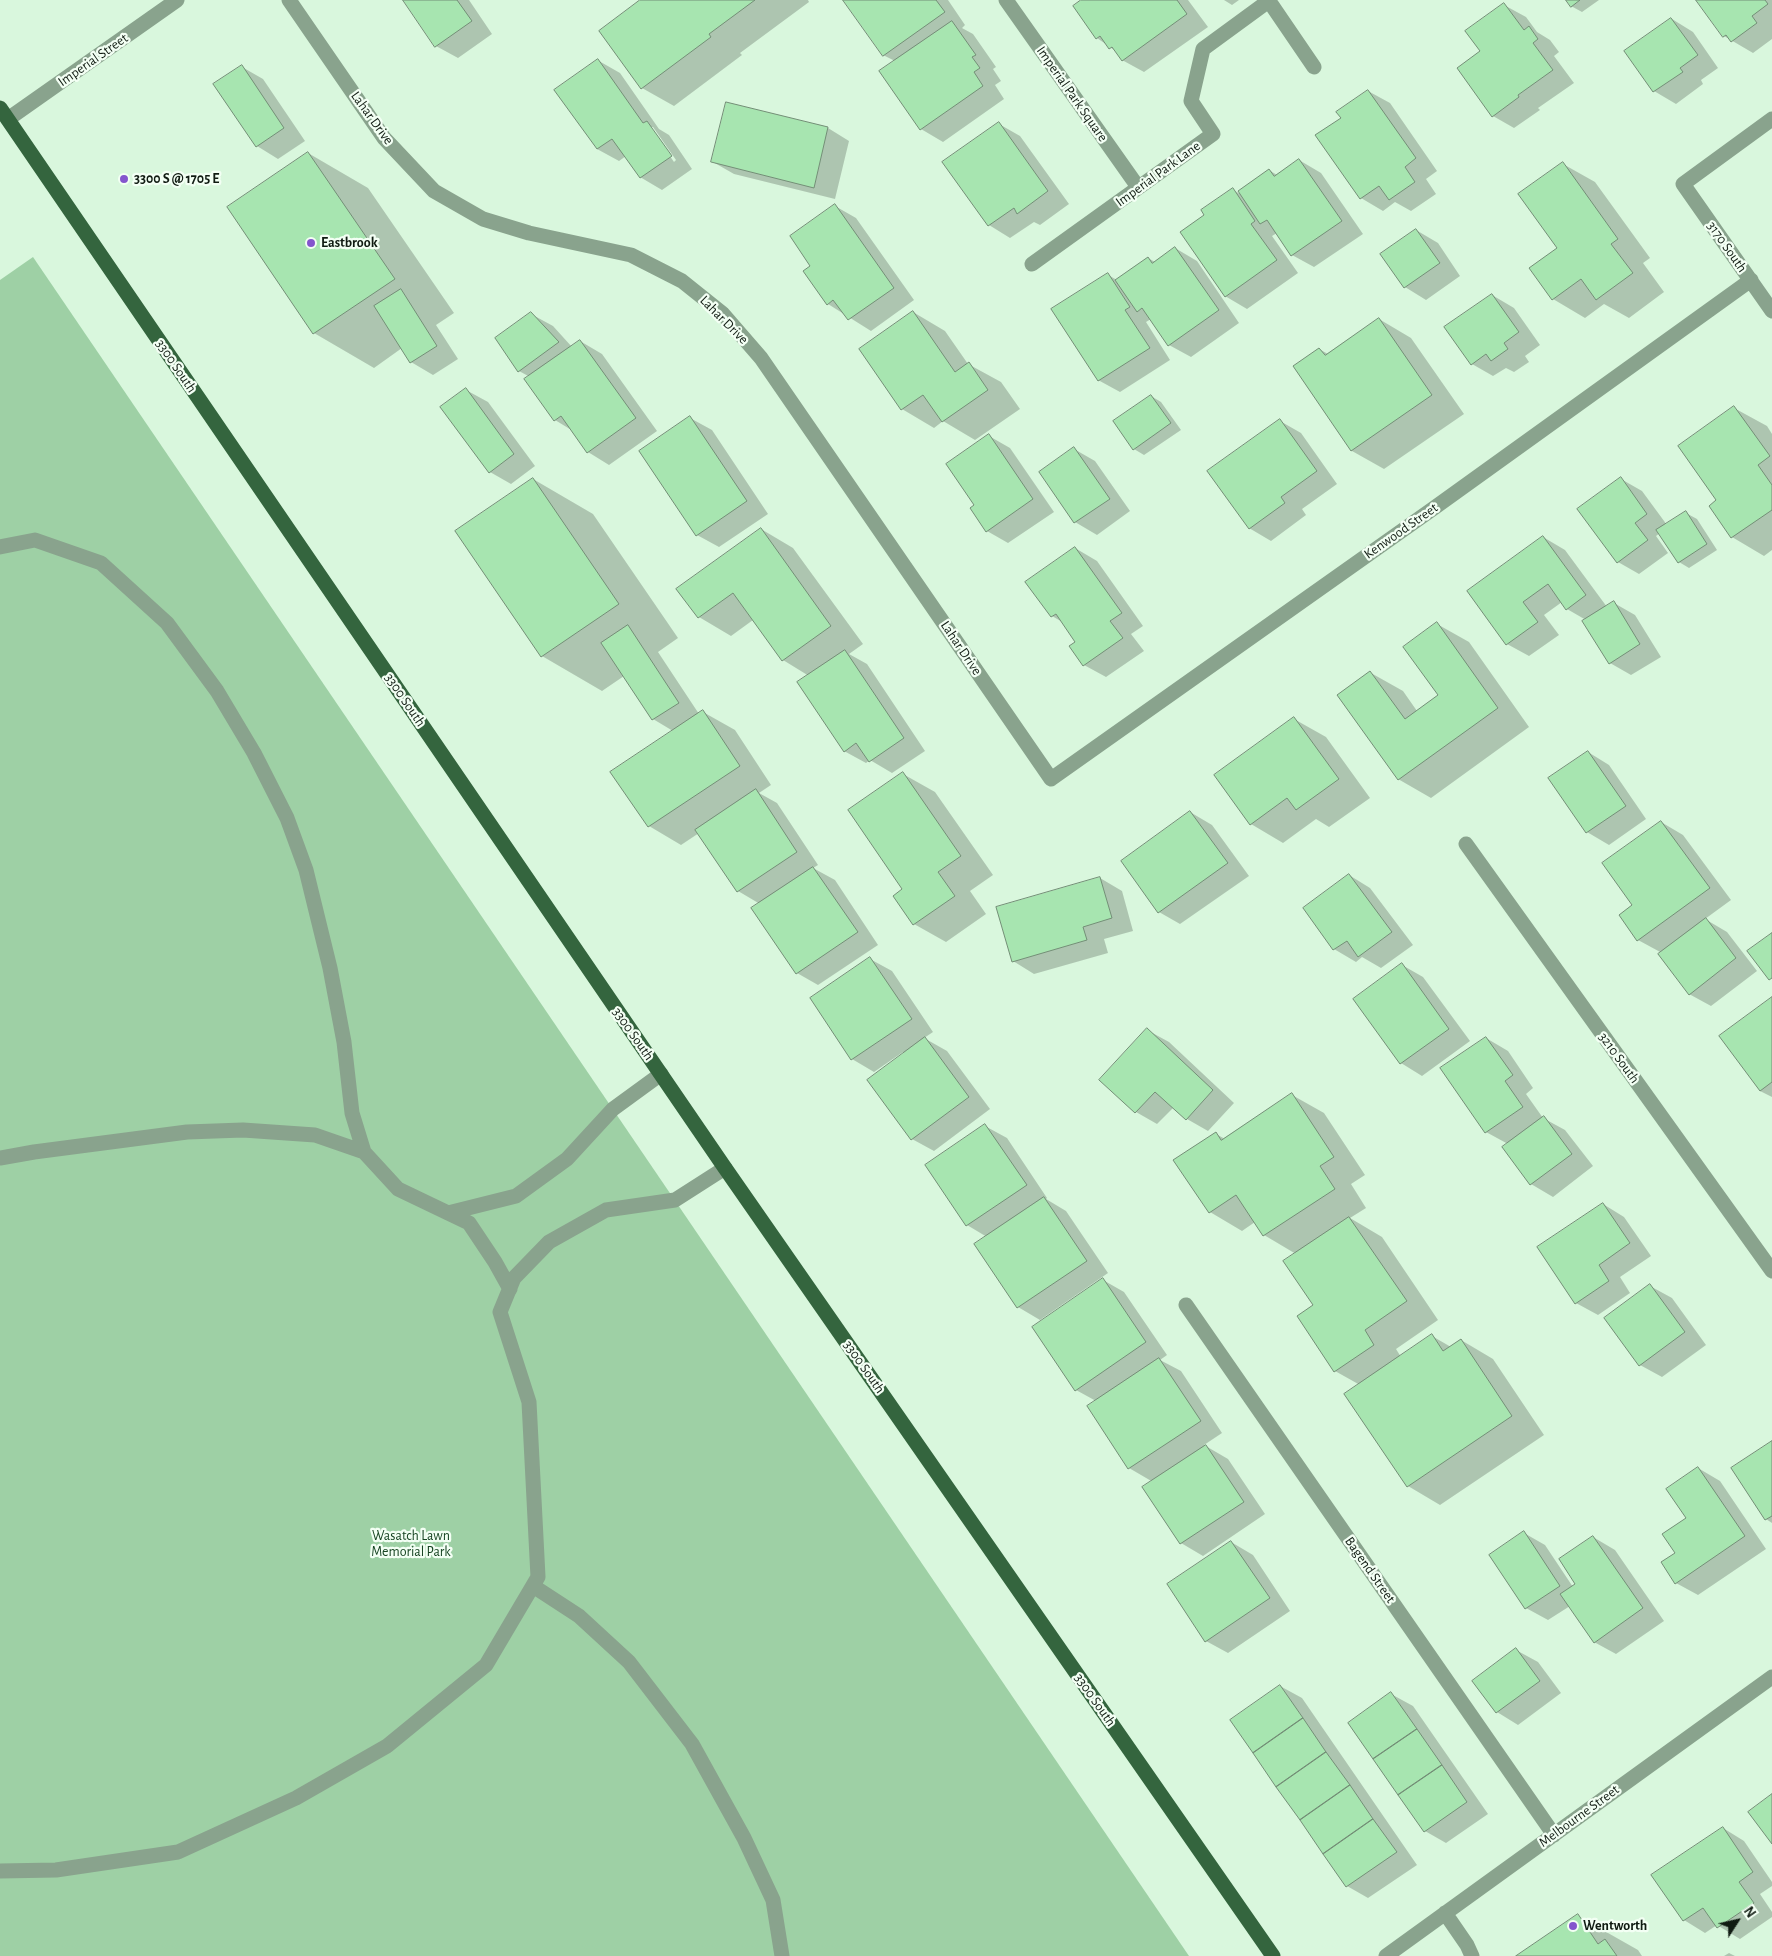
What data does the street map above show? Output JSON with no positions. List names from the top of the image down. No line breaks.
{"streets":{"main road":["3300 South"],"street":["Imperial Street","Imperial Park Square","Lahar Drive","Imperial Park Lane","3170 South","Kenwood Street","3210 South","Bagend Street","Melbourne Street"]},"crossings":[["Imperial Street","3300 South"],["Imperial Park Square","Imperial Park Lane"],["Lahar Drive","Kenwood Street"],["3170 South","Kenwood Street"],["Bagend Street","Melbourne Street"]],"parks":["Wasatch Lawn Memorial Park"],"places":["3300 S @ 1705 E","Eastbrook","Wentworth"],"north":"top right"}
